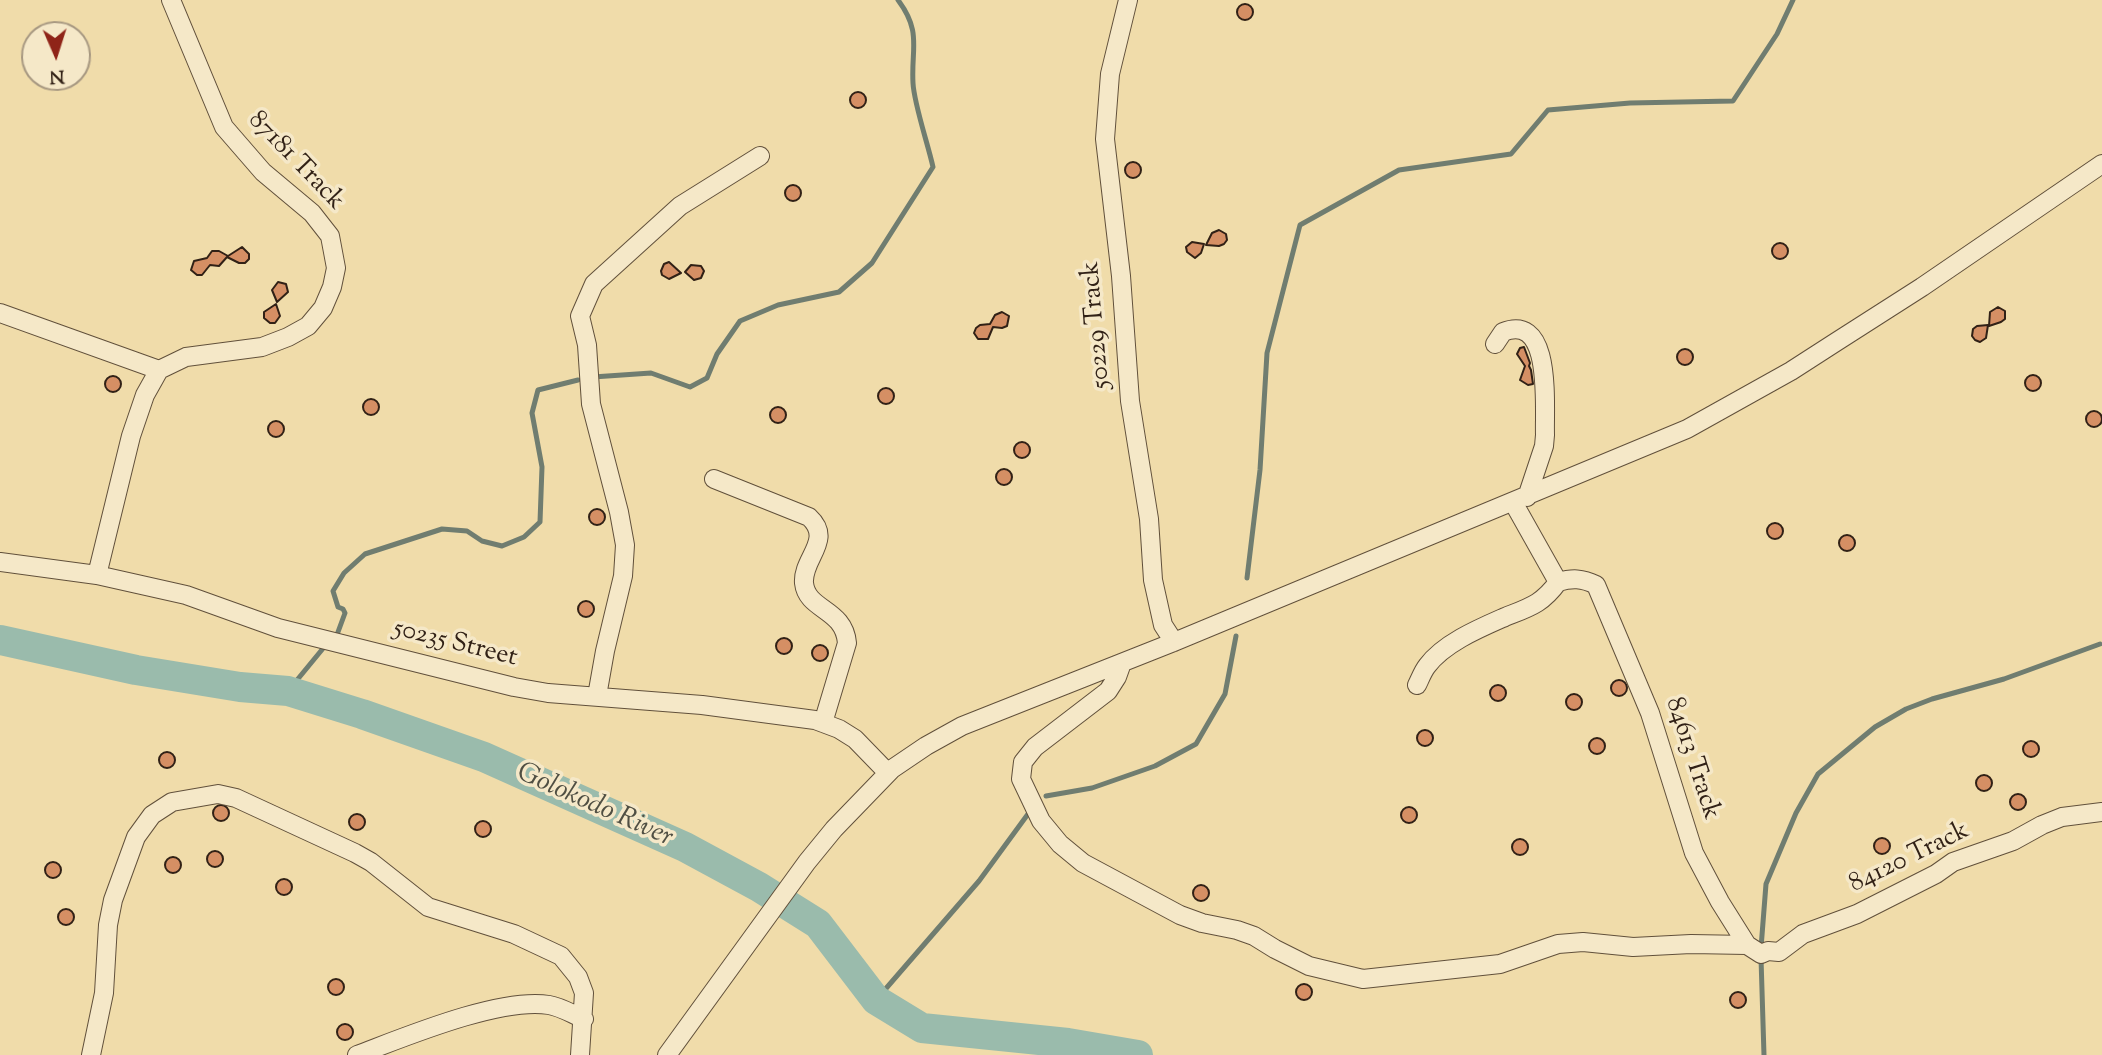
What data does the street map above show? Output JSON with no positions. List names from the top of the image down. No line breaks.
{"streets":{"street":["87181 Track","50229 Track","50235 Street","84613 Track","84120 Track"]},"crossings":[["84613 Track","84120 Track"]],"water":["Golokodo River"],"north":"bottom"}
